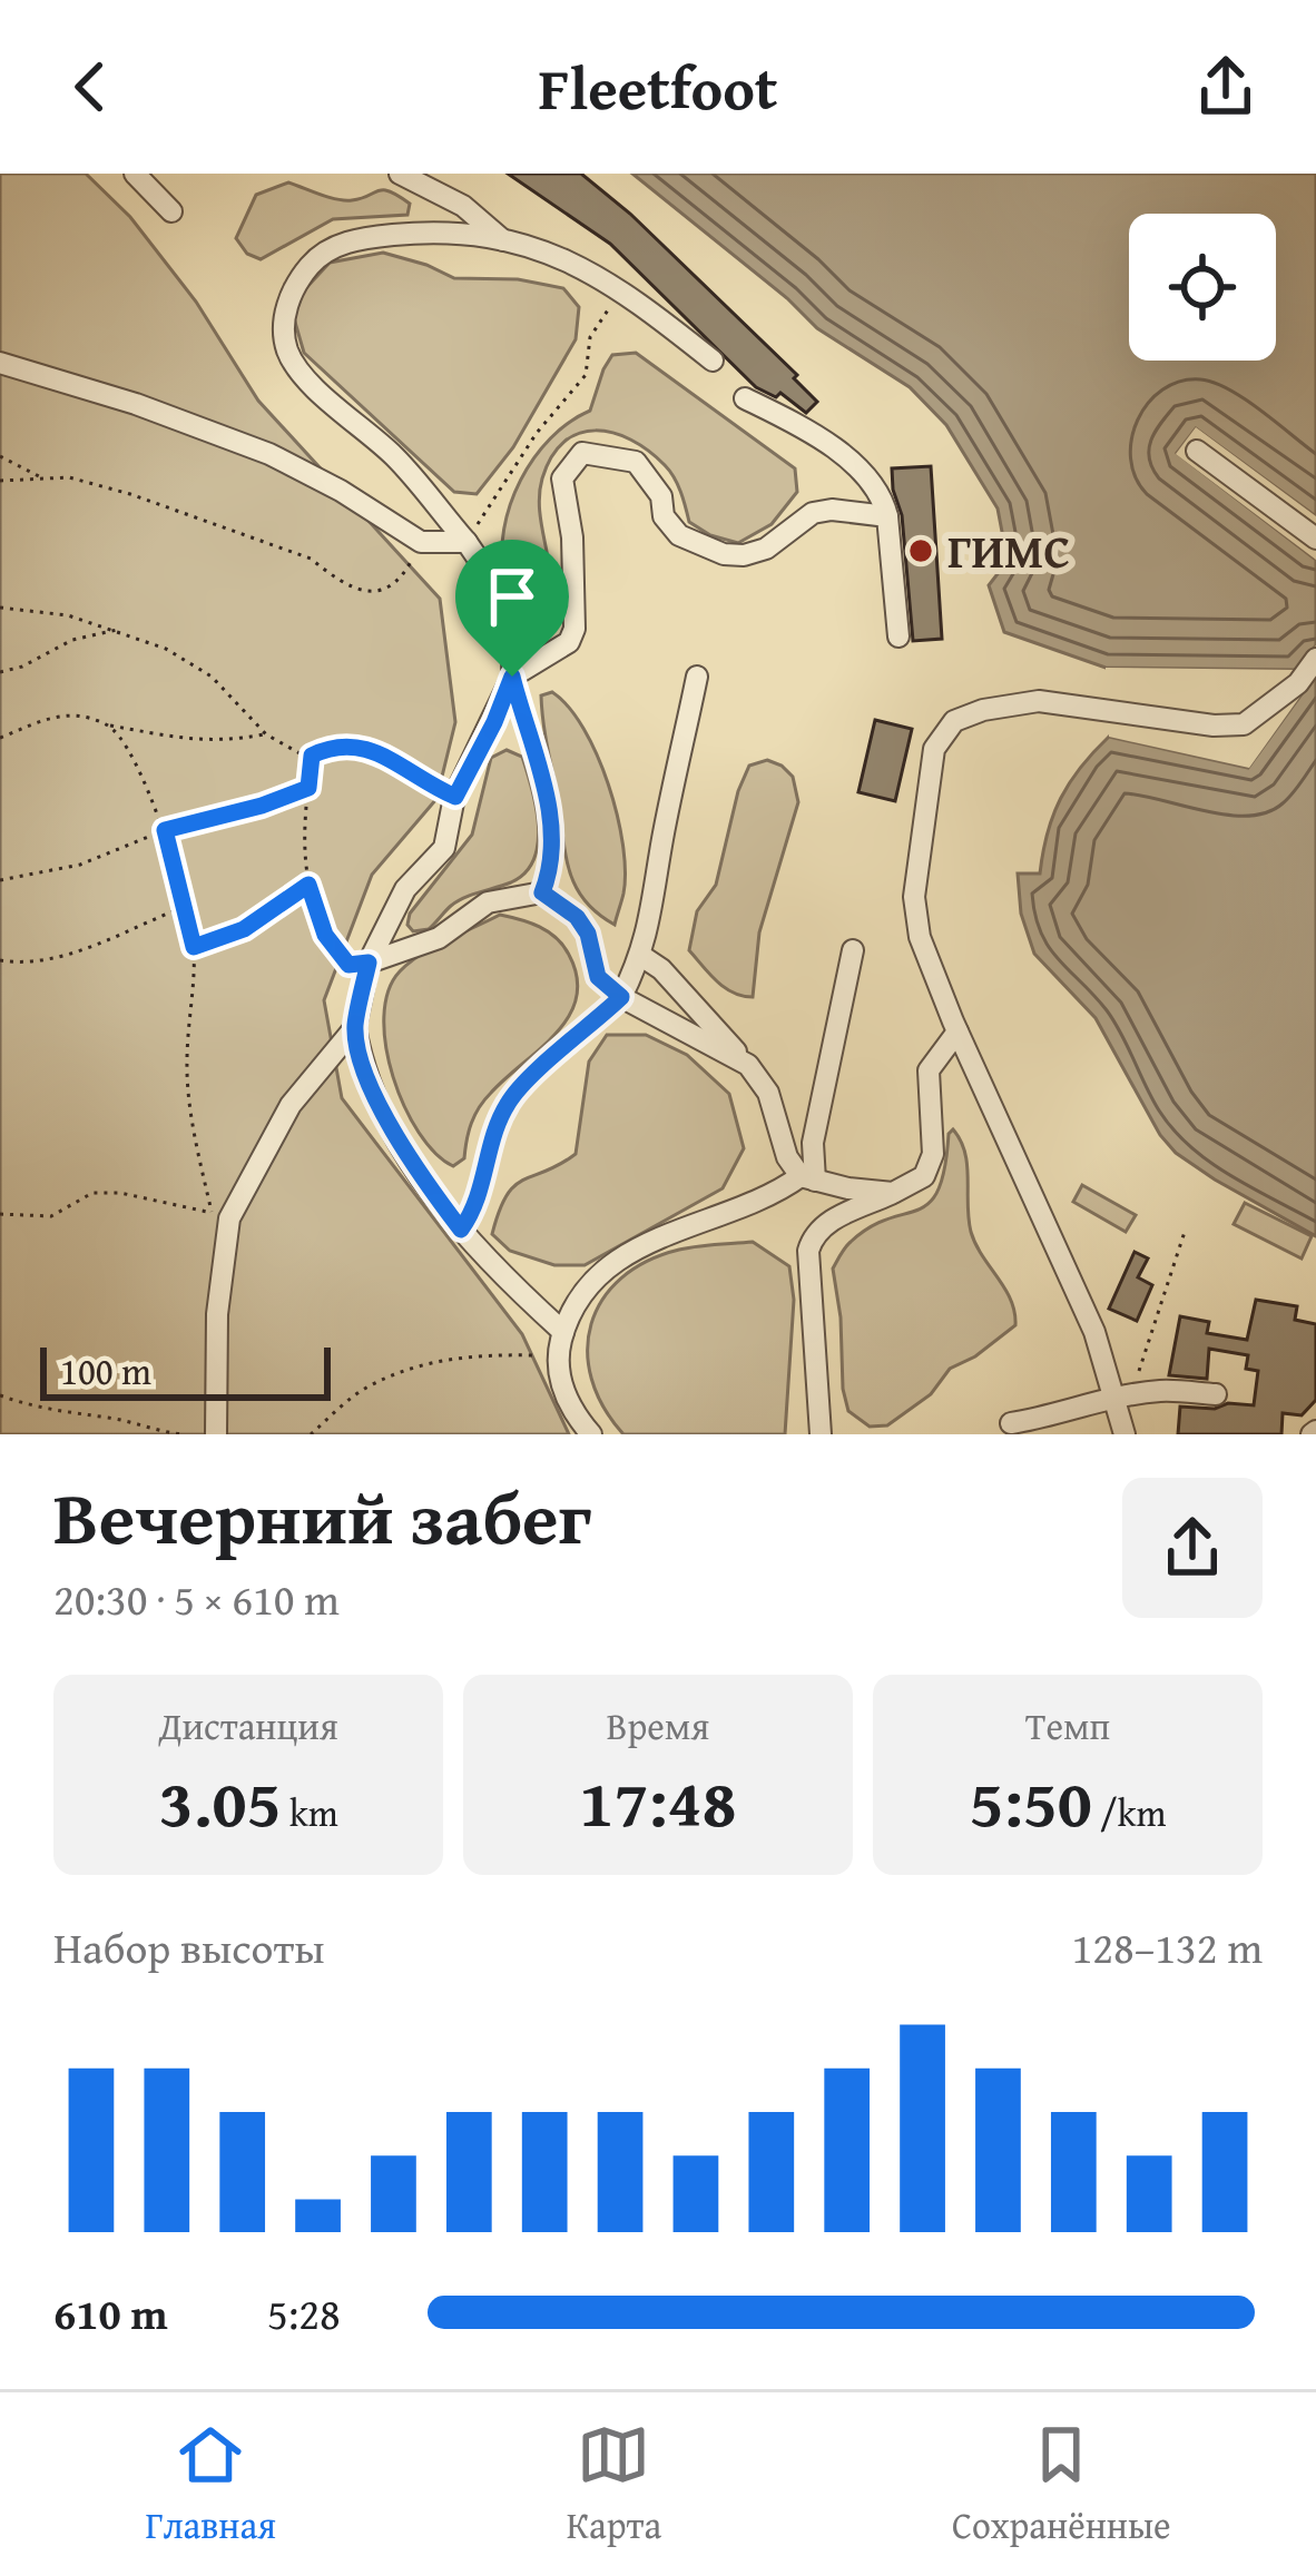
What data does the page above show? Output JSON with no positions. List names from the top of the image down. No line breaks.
{"places":["ГИМС"],"scale_bar":"100 m","page":{"header":"Fleetfoot","scale":"100 m","heading":["Вечерний забег","20:30 · 5 × 610 m"],"stats":[["Дистанция","3.05 km"],["Время","17:48"],["Темп","5:50 /km"]],"chart":["Набор высоты","128–132 m"],"list":[{"name":"610 m","note":"5:28"}],"tabs":["Главная","Карта","Сохранённые"]}}
